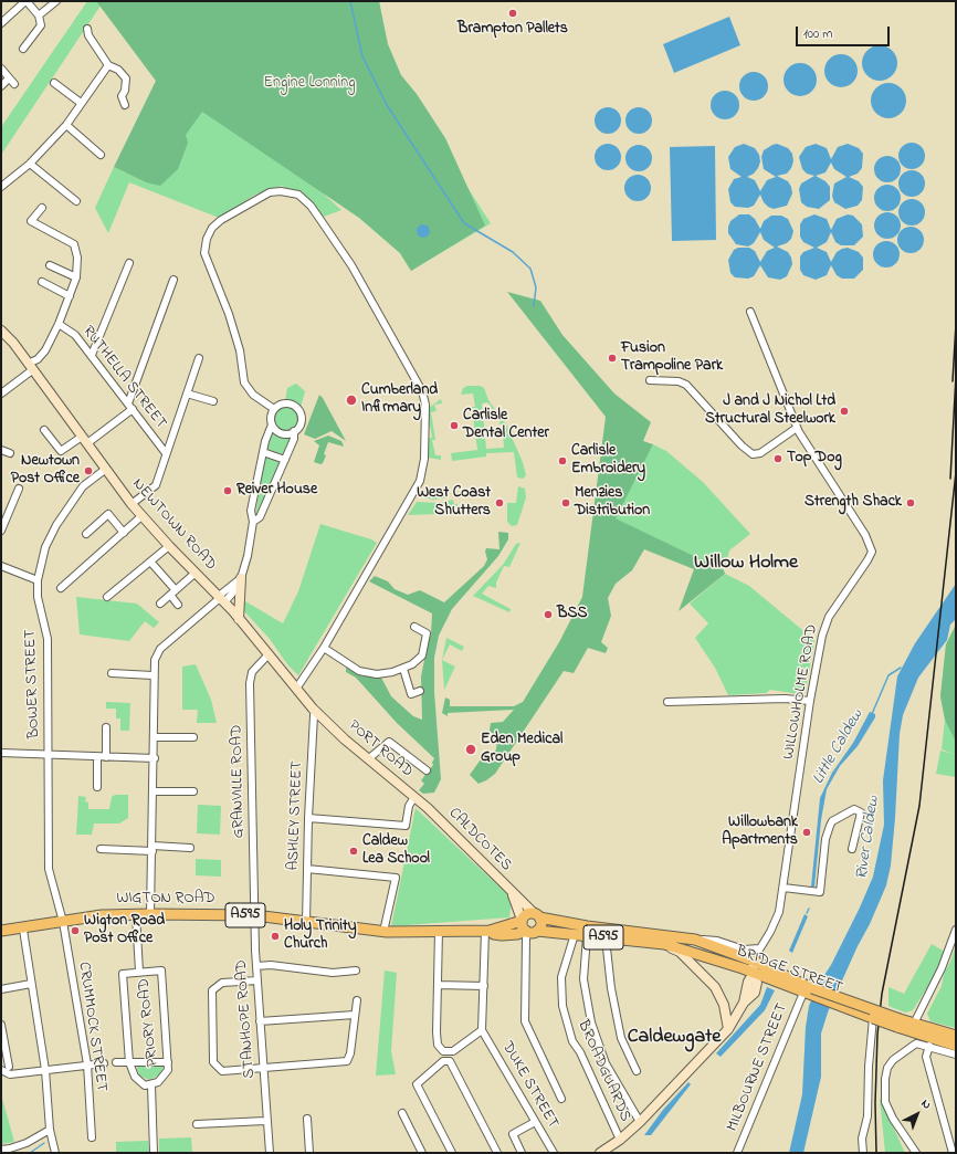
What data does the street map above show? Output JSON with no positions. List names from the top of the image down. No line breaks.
{"streets":{"main road":["NEWTOWN ROAD","PORT ROAD","CALDCOTES","WIGTON ROAD","A595","BRIDGE STREET"],"street":["RUTHELLA STREET","BOWER STREET","WILLOWHOLME ROAD","GRANVILLE ROAD","ASHLEY STREET","STANHOPE ROAD","PRIORY ROAD","CRUMMOCK STREET","MILBOURNE STREET","BROADGUARDS","DUKE STREET"]},"crossings":[["NEWTOWN ROAD","BOWER STREET"],["NEWTOWN ROAD","PORT ROAD"],["NEWTOWN ROAD","GRANVILLE ROAD"],["NEWTOWN ROAD","ASHLEY STREET"],["BOWER STREET","WIGTON ROAD"],["BOWER STREET","CRUMMOCK STREET"],["WILLOWHOLME ROAD","BRIDGE STREET"],["PORT ROAD","ASHLEY STREET"],["PORT ROAD","CALDCOTES"],["GRANVILLE ROAD","WIGTON ROAD"],["GRANVILLE ROAD","STANHOPE ROAD"],["ASHLEY STREET","WIGTON ROAD"],["CALDCOTES","WIGTON ROAD"],["CALDCOTES","A595"],["CALDCOTES","BRIDGE STREET"],["WIGTON ROAD","A595"],["WIGTON ROAD","BRIDGE STREET"],["WIGTON ROAD","STANHOPE ROAD"],["WIGTON ROAD","PRIORY ROAD"],["WIGTON ROAD","CRUMMOCK STREET"],["A595","BRIDGE STREET"],["A595","BROADGUARDS"],["BRIDGE STREET","MILBOURNE STREET"]],"districts":["Willow Holme","Caldewgate"],"water":["Little Caldew","River Caldew"],"parks":["Engine Lonning"],"places":["Brampton Pallets","Fusion Trampoline Park","Cumberland Infirmary","J and J Nichol Ltd Structural Steelwork","Carlisle Dental Center","Top Dog","Carlisle Embroidery","Newtown Post Office","Reiver House","West Coast Shutters","Menzies Distribution","Strength Shack","BSS","Eden Medical Group","Willowbank Apartments","Caldew Lea School","Wigton Road Post Office","Holy Trinity Church"],"scale_bar":"100 m","north":"top right"}
